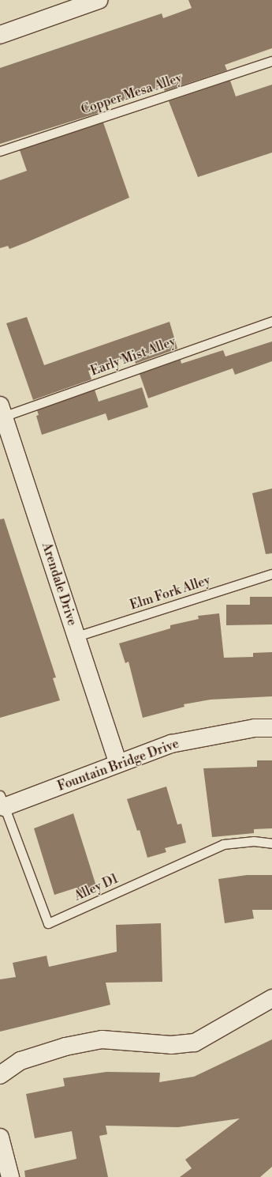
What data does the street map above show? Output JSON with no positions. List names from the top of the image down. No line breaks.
{"streets":{"street":["Arendale Drive","Fountain Bridge Drive"],"lane":["Copper Mesa Alley","Early Mist Alley","Elm Fork Alley","Alley D1"]},"crossings":[["Early Mist Alley","Arendale Drive"],["Arendale Drive","Elm Fork Alley"],["Arendale Drive","Fountain Bridge Drive"],["Fountain Bridge Drive","Alley D1"]]}
